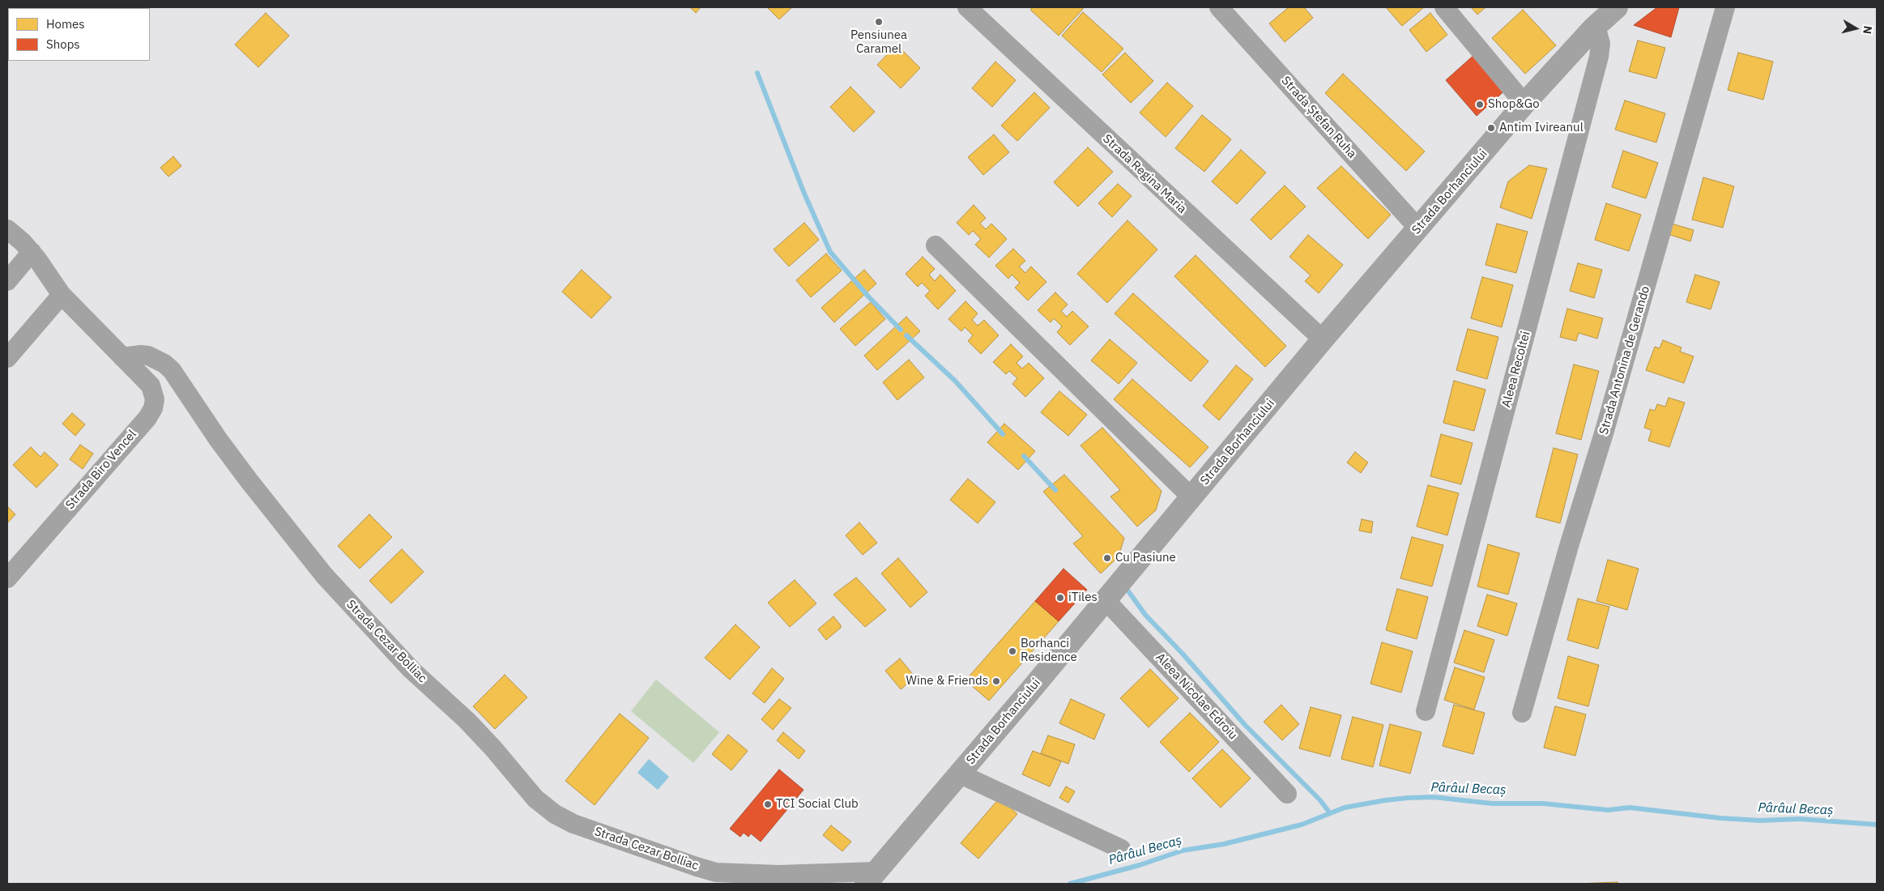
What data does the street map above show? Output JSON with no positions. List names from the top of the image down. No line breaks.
{"streets":{"main road":["Strada Borhanciului"],"street":["Strada Ștefan Ruha","Strada Regina Maria","Strada Antonina de Gerando","Aleea Recoltei","Strada Biro Vencel","Strada Cezar Bolliac","Aleea Nicolae Edroiu"]},"crossings":[["Strada Ștefan Ruha","Strada Borhanciului"],["Strada Regina Maria","Strada Borhanciului"],["Strada Borhanciului","Aleea Recoltei"],["Strada Borhanciului","Strada Cezar Bolliac"],["Strada Borhanciului","Aleea Nicolae Edroiu"],["Strada Biro Vencel","Strada Cezar Bolliac"]],"water":["Pârâul Becaș"],"places":["Pensiunea Caramel","Shop&Go","Antim Ivireanul","Cu Pasiune","iTiles","Borhanci Residence","Wine & Friends","TCI Social Club"],"legend":["Homes","Shops"],"north":"right"}
